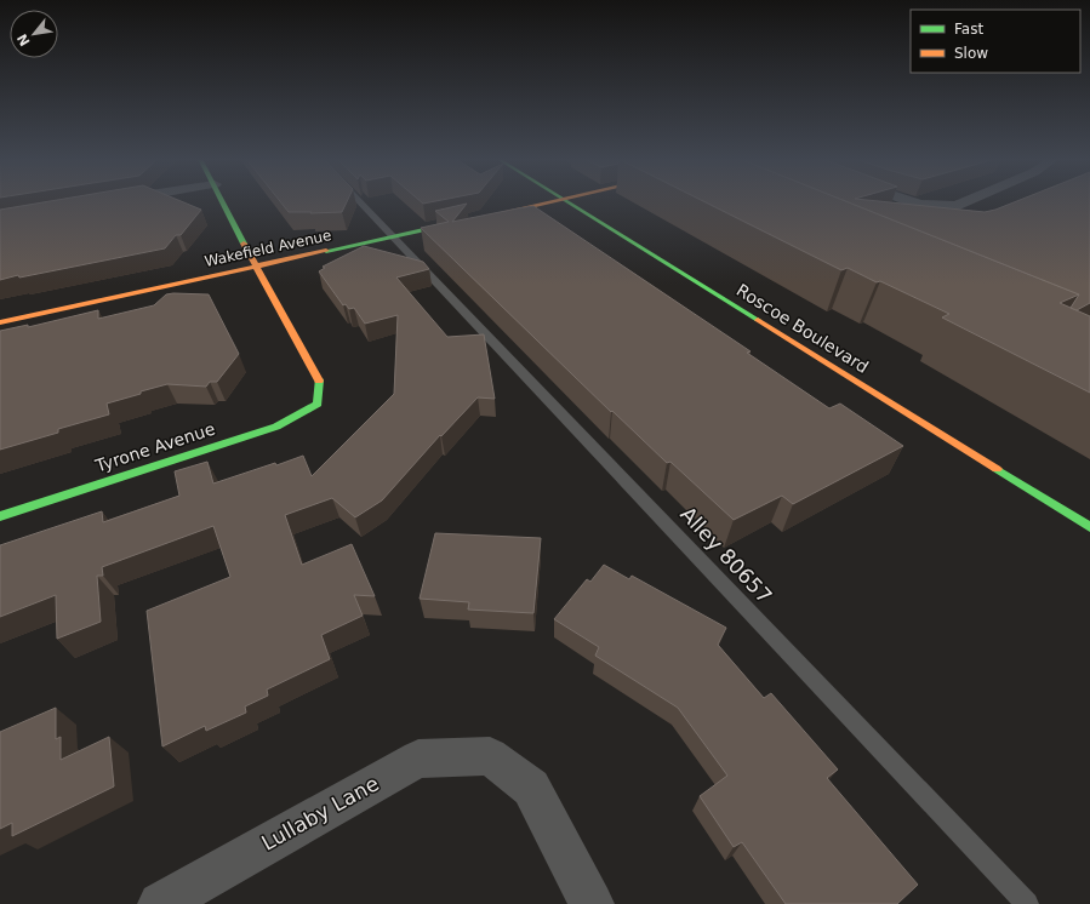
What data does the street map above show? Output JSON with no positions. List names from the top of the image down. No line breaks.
{"streets":{"street":["Wakefield Avenue","Roscoe Boulevard","Tyrone Avenue","Lullaby Lane"],"lane":["Alley 80657"]},"crossings":[["Wakefield Avenue","Tyrone Avenue"],["Wakefield Avenue","Alley 80657"]],"legend":["Fast","Slow"],"north":"bottom left"}
